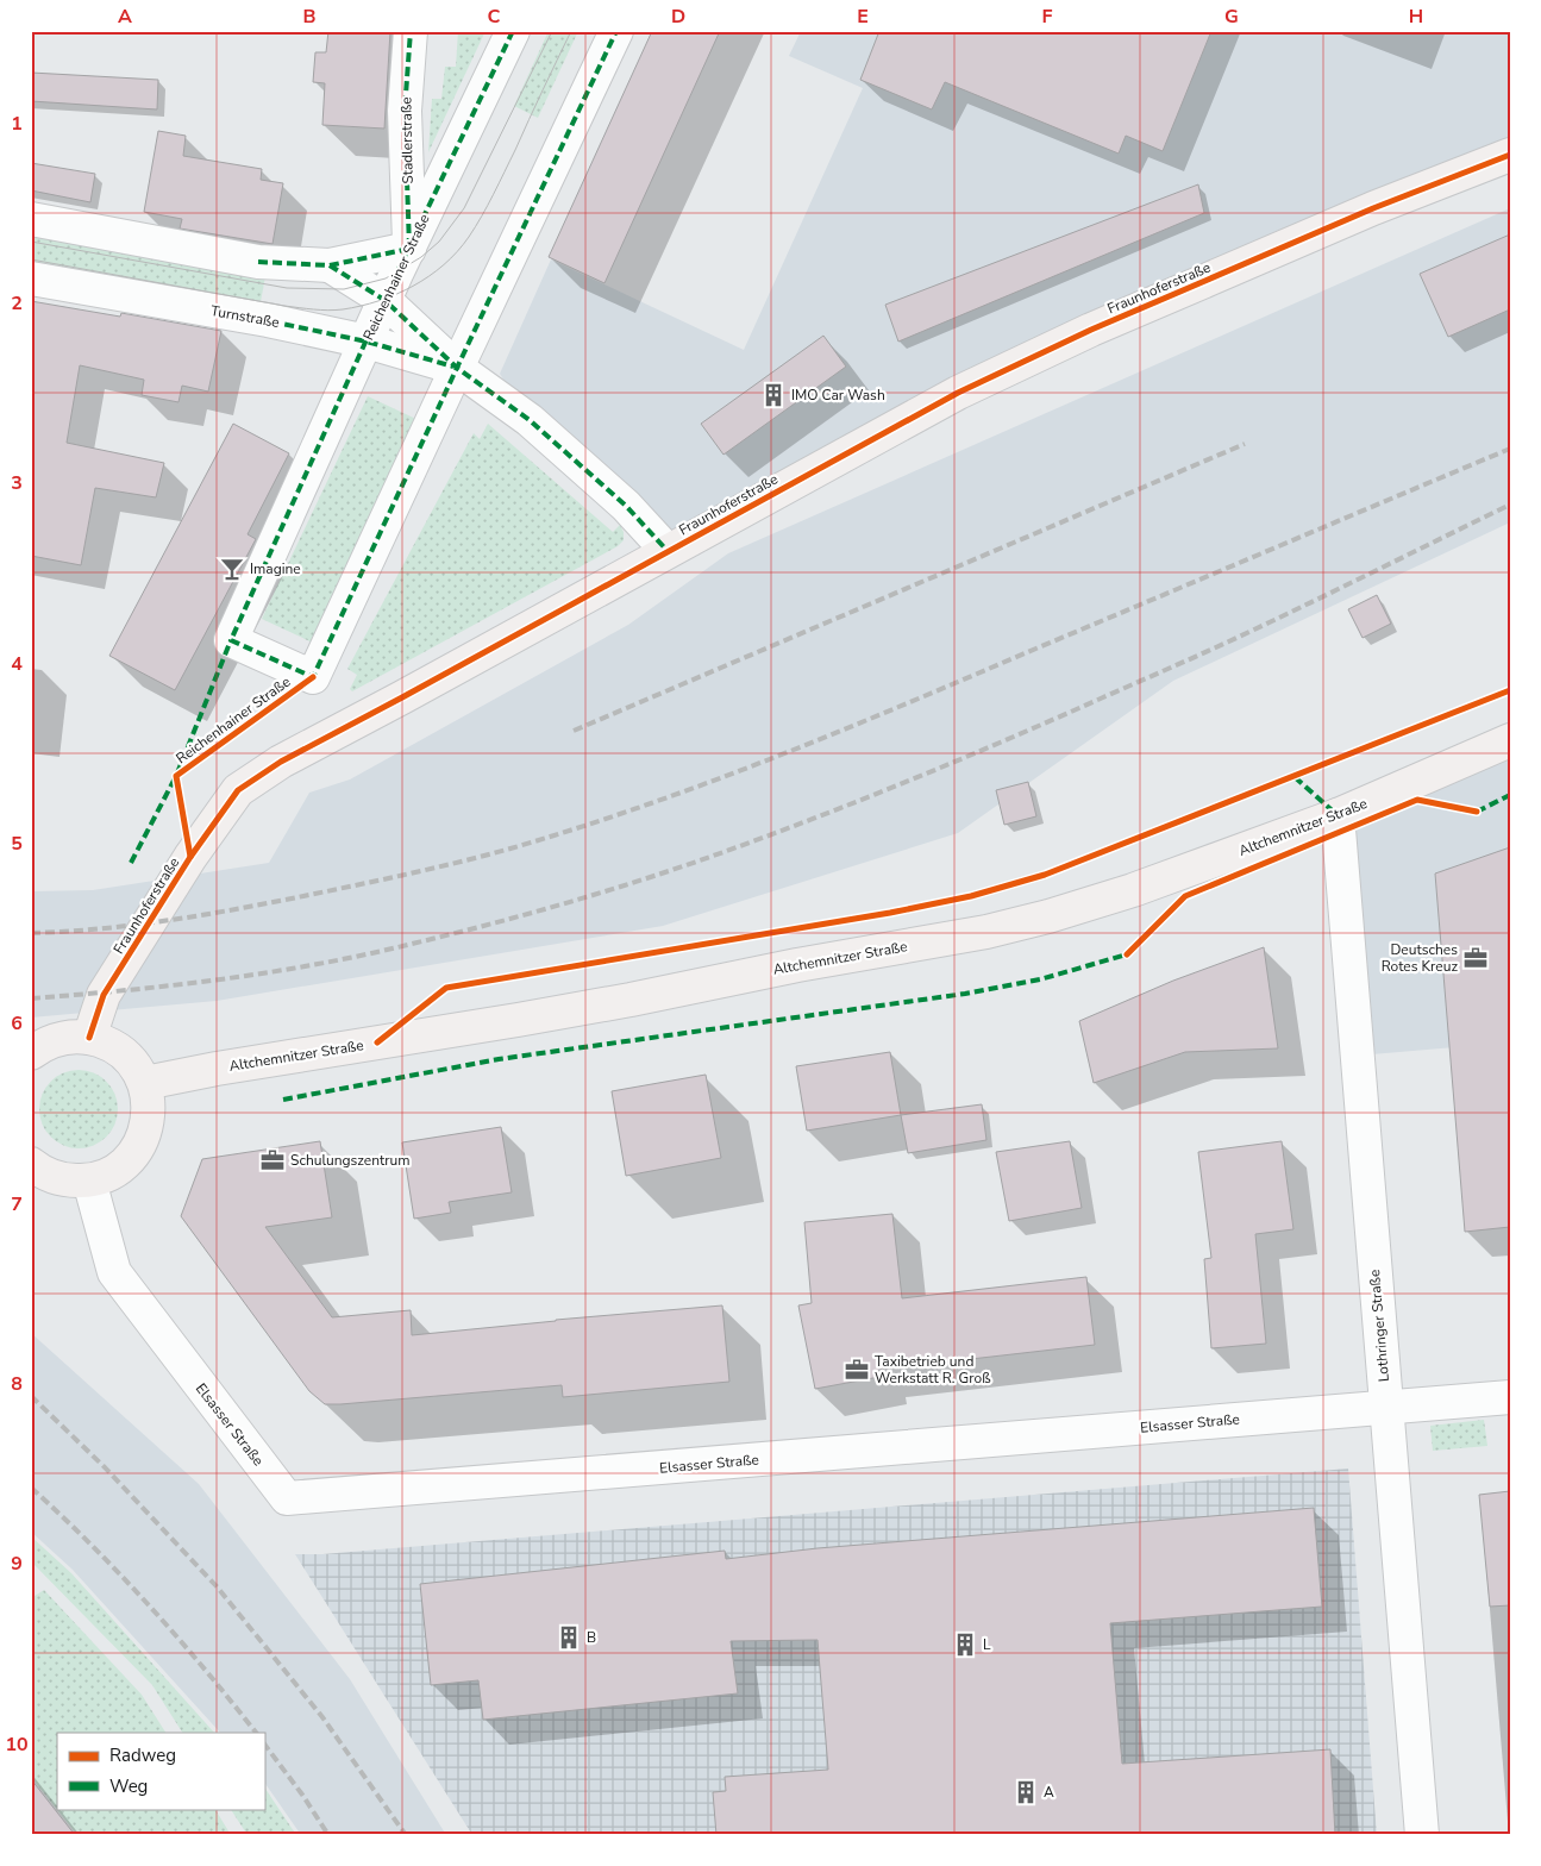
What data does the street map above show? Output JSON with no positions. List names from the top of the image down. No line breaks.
{"streets":{"main road":["Fraunhoferstraße","Altchemnitzer Straße"],"street":["Stadlerstraße","Reichenhainer Straße","Turnstraße","Lothringer Straße","Elsasser Straße"]},"crossings":[["Stadlerstraße","Reichenhainer Straße"],["Stadlerstraße","Turnstraße"],["Reichenhainer Straße","Turnstraße"],["Fraunhoferstraße","Turnstraße"],["Altchemnitzer Straße","Lothringer Straße"],["Lothringer Straße","Elsasser Straße"]],"places":{"building":["IMO Car Wash","B","L","A"],"bar":["Imagine"],"office":["Deutsches Rotes Kreuz","Schulungszentrum","Taxibetrieb und Werkstatt R. Groß"]},"legend":["Radweg","Weg"],"grid":{"columns":["A","B","C","D","E","F","G","H"],"rows":["1","2","3","4","5","6","7","8","9","10"]}}
